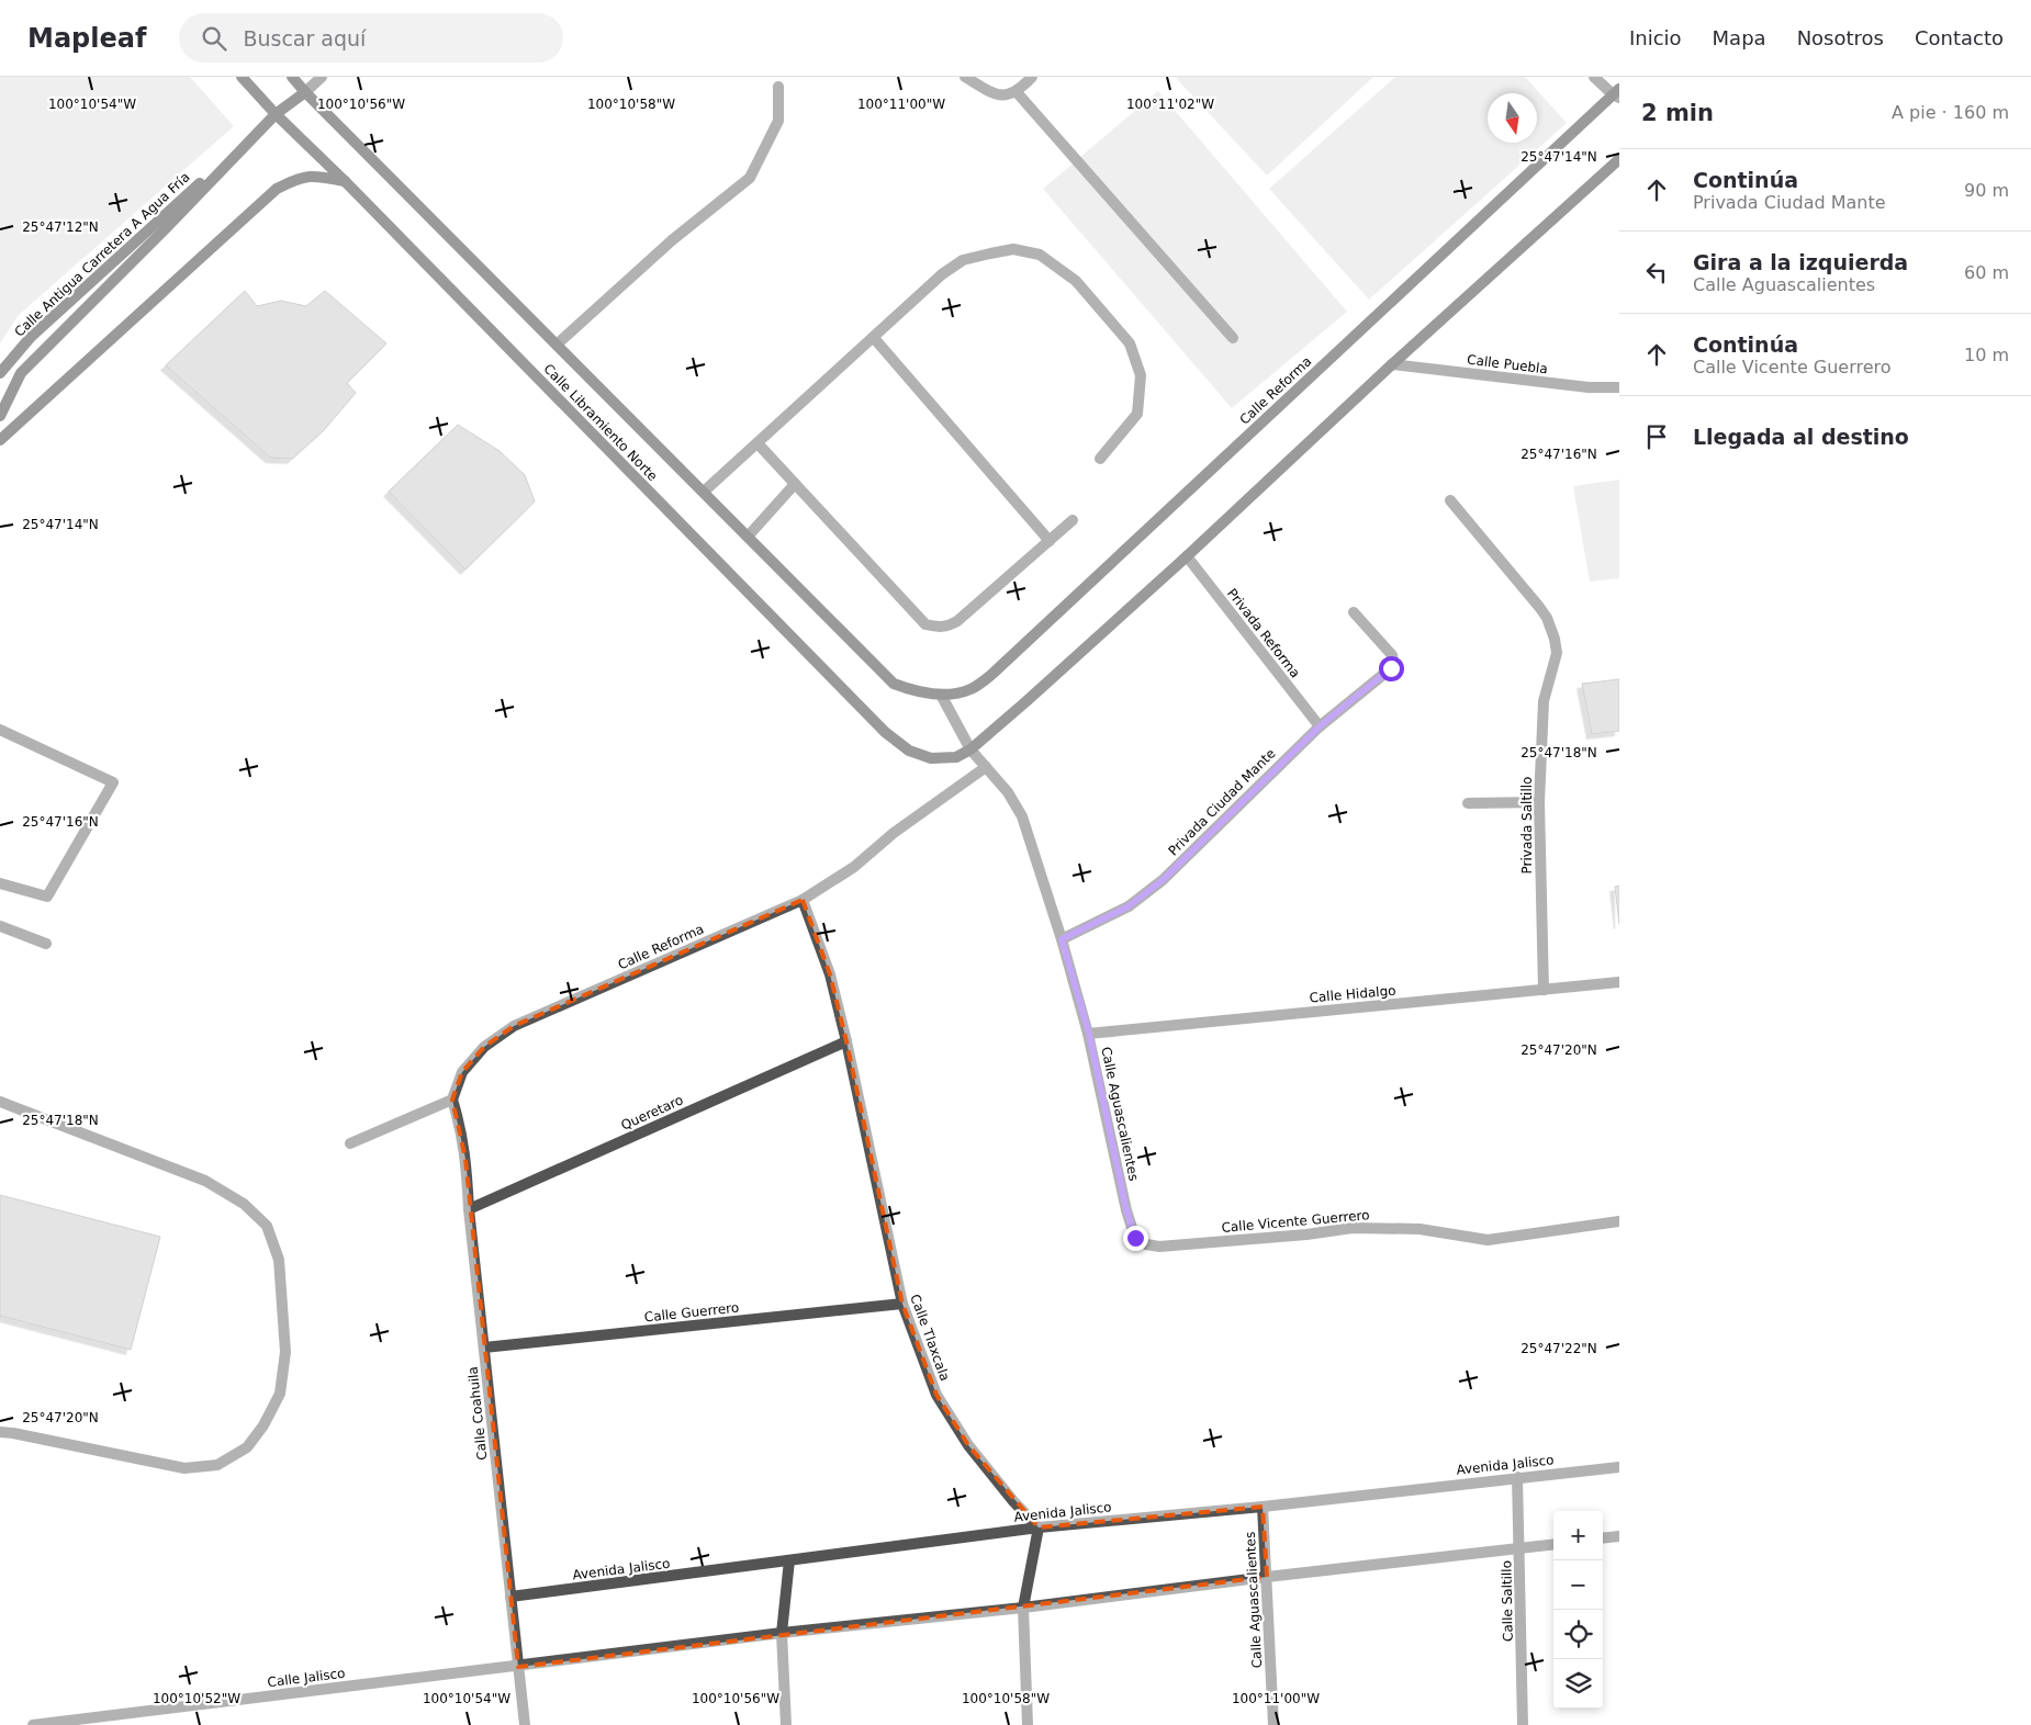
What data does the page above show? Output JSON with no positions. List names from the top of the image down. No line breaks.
{"streets":{"street":["Calle Antigua Carretera A Agua Fría","Calle Puebla","Calle Reforma","Calle Libramiento Norte","Privada Reforma","Privada Ciudad Mante","Privada Saltillo","Calle Hidalgo","Queretaro","Calle Aguascalientes","Calle Vicente Guerrero","Calle Guerrero","Calle Tlaxcala","Calle Coahuila","Avenida Jalisco","Calle Saltillo","Calle Jalisco"]},"crossings":[["Calle Antigua Carretera A Agua Fría","Calle Libramiento Norte"],["Calle Reforma","Calle Libramiento Norte"],["Calle Reforma","Calle Aguascalientes"],["Calle Reforma","Calle Tlaxcala"],["Calle Reforma","Calle Coahuila"],["Calle Libramiento Norte","Calle Aguascalientes"],["Privada Reforma","Privada Ciudad Mante"],["Privada Ciudad Mante","Calle Aguascalientes"],["Privada Saltillo","Calle Hidalgo"],["Calle Hidalgo","Calle Aguascalientes"],["Queretaro","Calle Tlaxcala"],["Queretaro","Calle Coahuila"],["Calle Aguascalientes","Calle Vicente Guerrero"],["Calle Aguascalientes","Avenida Jalisco"],["Calle Guerrero","Calle Tlaxcala"],["Calle Guerrero","Calle Coahuila"],["Calle Tlaxcala","Avenida Jalisco"],["Calle Coahuila","Avenida Jalisco"],["Calle Coahuila","Calle Jalisco"],["Avenida Jalisco","Calle Saltillo"]],"north":"bottom","page":{"header":"Mapleaf","search":"Buscar aquí","nav":["Inicio","Mapa","Nosotros","Contacto"],"heading":["2 min","A pie · 160 m"],"list":[["Continúa","Privada Ciudad Mante","90 m"],["Gira a la izquierda","Calle Aguascalientes","60 m"],["Continúa","Calle Vicente Guerrero","10 m"],"Llegada al destino"],"map_buttons":["+","−"]},"coordinates":["100°10'54\"W","100°10'56\"W","100°10'58\"W","100°11'00\"W","100°11'02\"W","25°47'14\"N","25°47'12\"N","25°47'16\"N","25°47'18\"N","25°47'20\"N","25°47'22\"N","100°10'52\"W"]}
